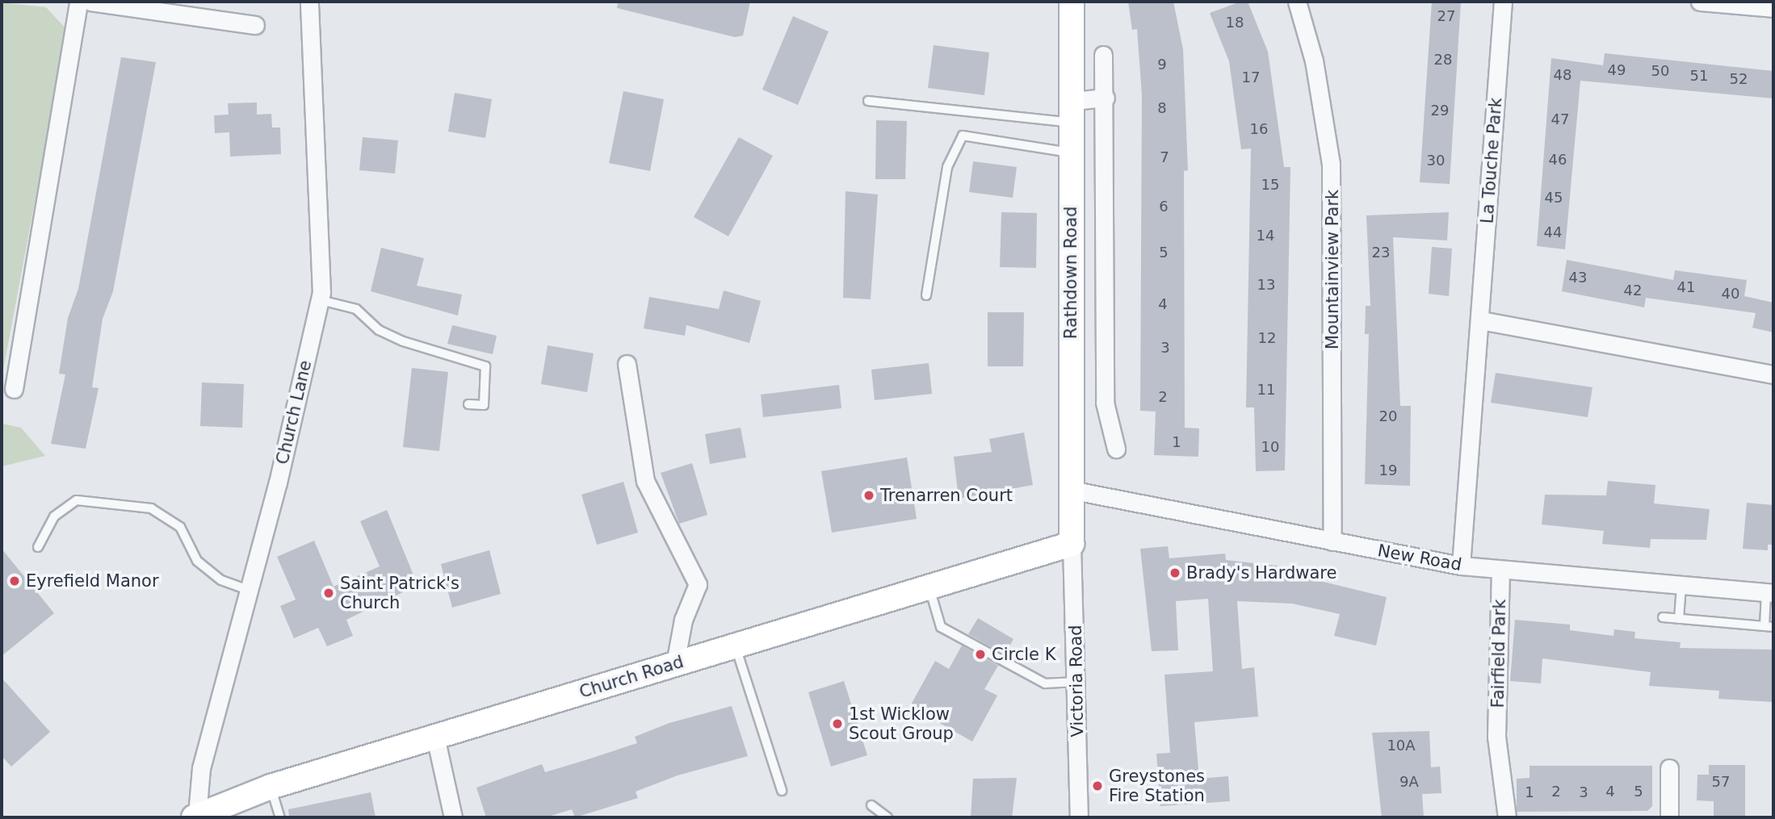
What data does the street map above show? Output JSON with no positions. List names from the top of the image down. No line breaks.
{"streets":{"main road":["Rathdown Road","Church Road"],"street":["La Touche Park","Mountainview Park","Church Lane","New Road","Fairfield Park","Victoria Road"]},"crossings":[["La Touche Park","New Road"],["Mountainview Park","New Road"],["Rathdown Road","New Road"],["Rathdown Road","Church Road"],["Rathdown Road","Victoria Road"],["Church Lane","Church Road"],["New Road","Fairfield Park"],["Church Road","Victoria Road"]],"places":["Trenarren Court","Brady's Hardware","Eyrefield Manor","Saint Patrick's Church","Circle K","1st Wicklow Scout Group","Greystones Fire Station"],"house_numbers":["27","18","28","9","49","50","48","51","17","52","8","29","47","16","7","46","30","15","45","6","44","14","5","23","43","13","41","42","40","4","12","3","11","2","20","1","10","19","10A","9A","57","2","4","5","1","3"]}
